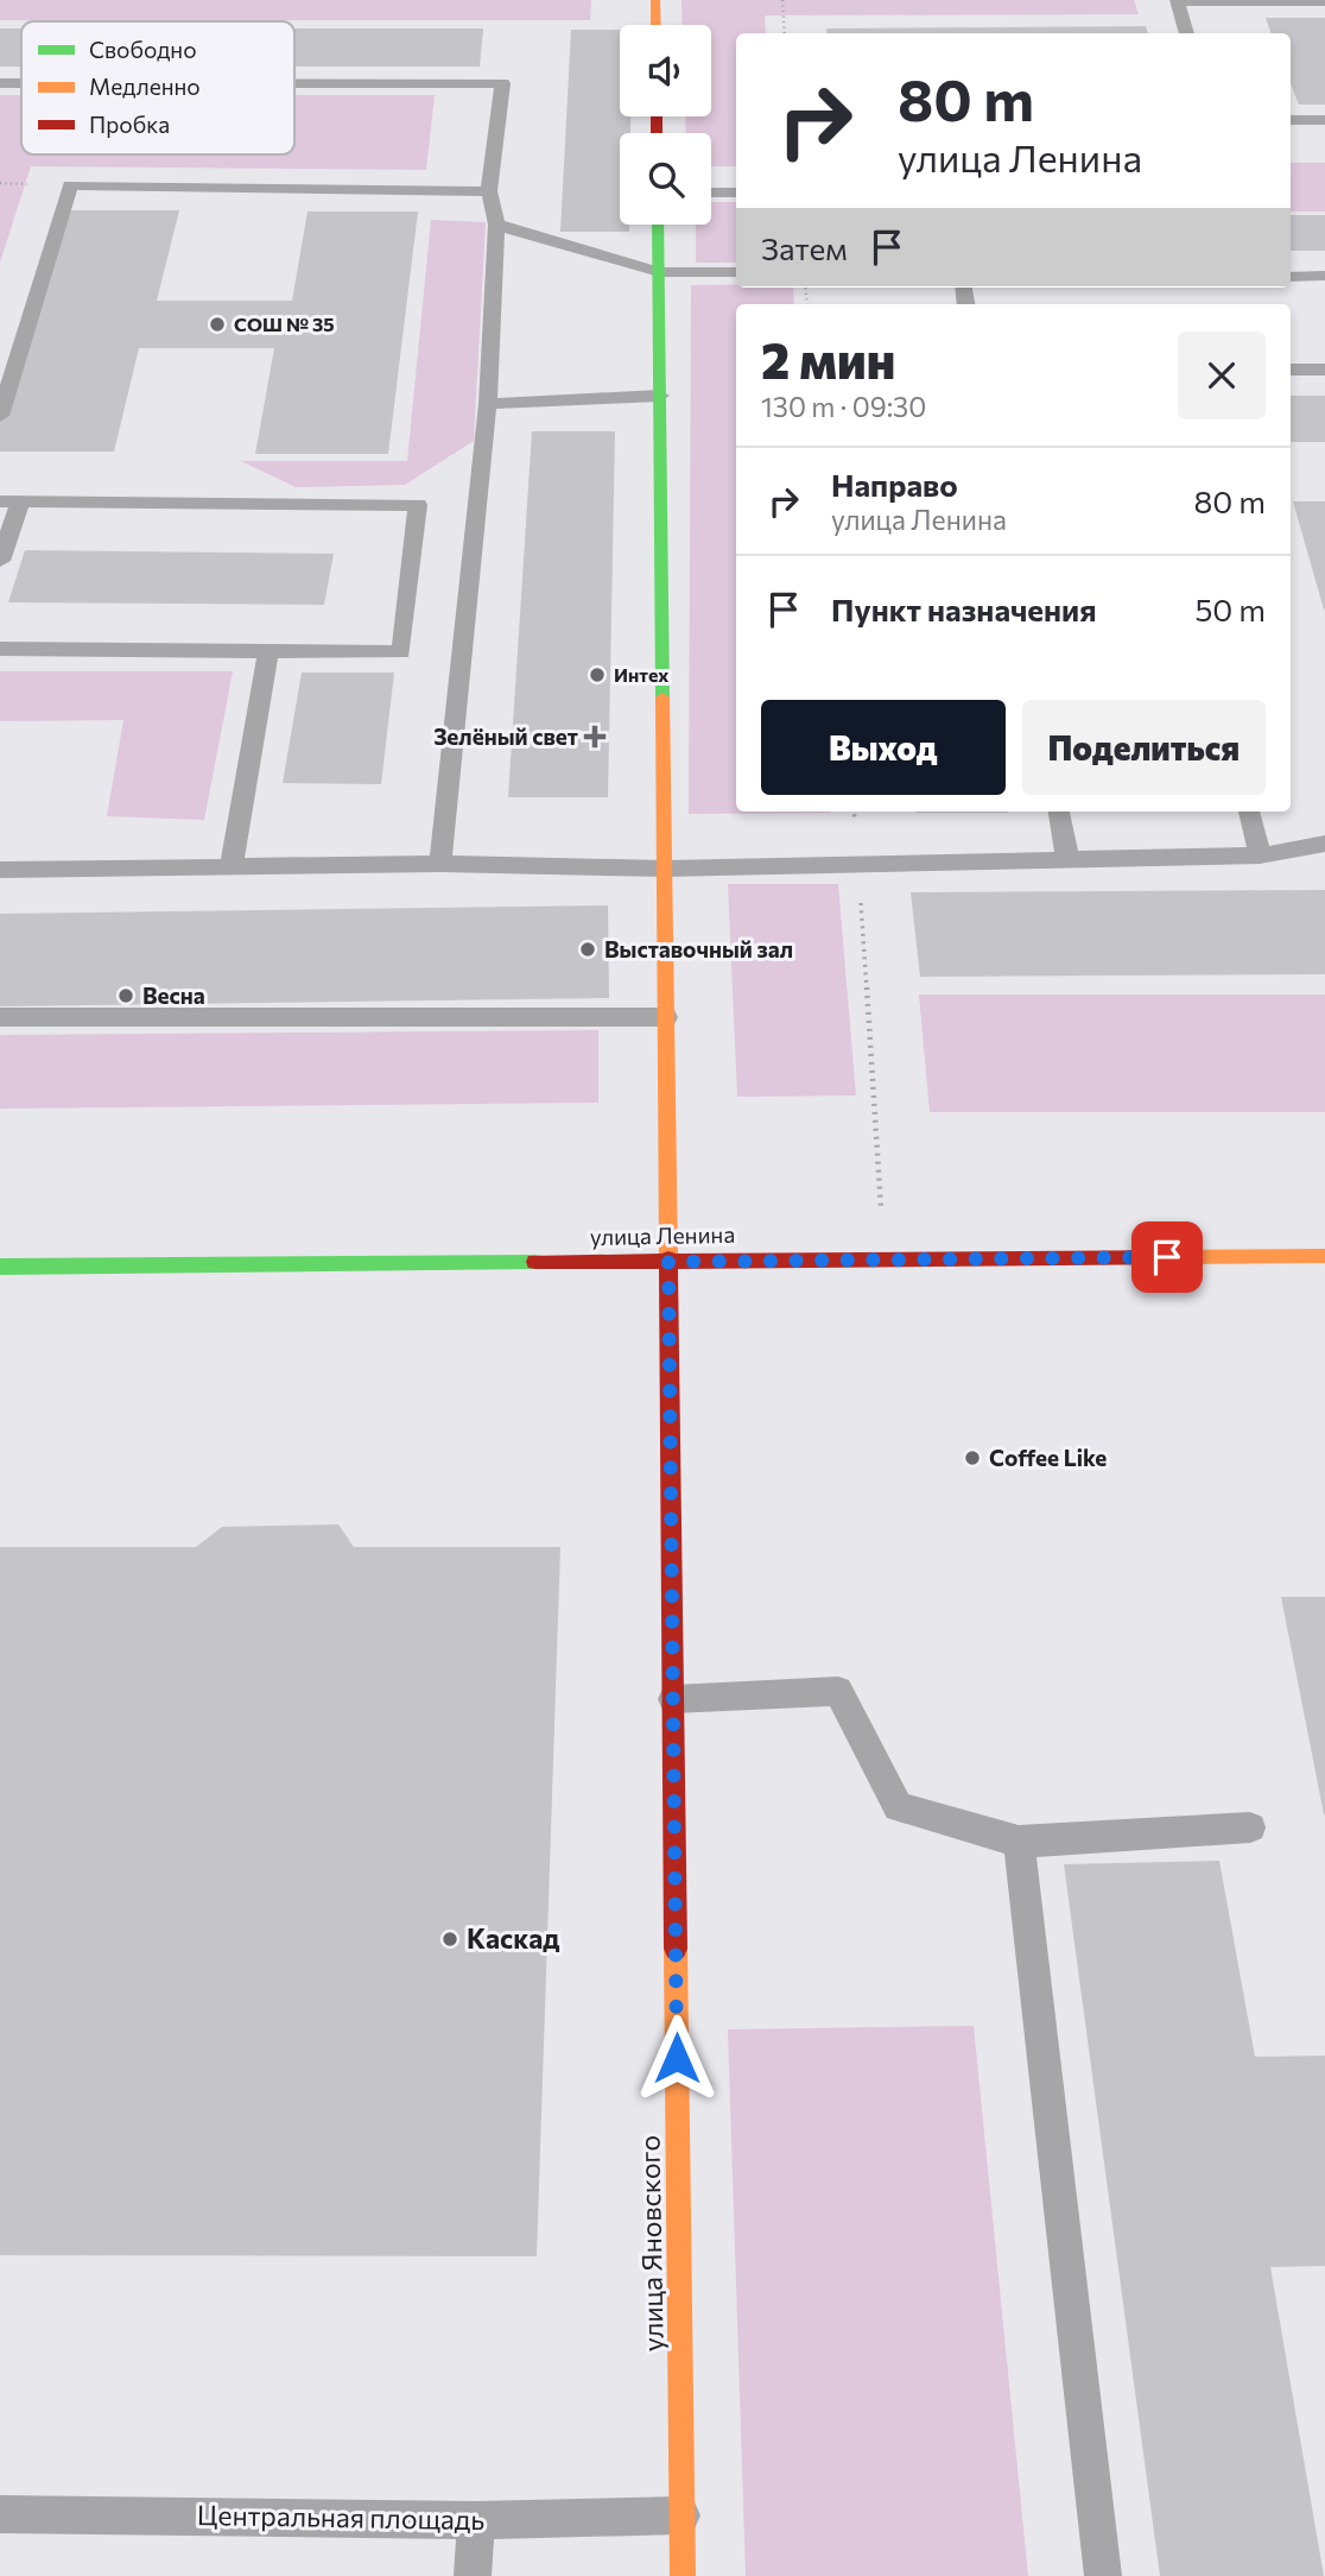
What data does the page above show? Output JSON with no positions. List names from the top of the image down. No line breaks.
{"streets":{"main road":["улица Ленина","улица Яновского"],"lane":["Центральная площадь"]},"crossings":[["улица Ленина","улица Яновского"],["улица Яновского","Центральная площадь"]],"places":{"other":["СОШ № 35","Интех","Выставочный зал","Весна","Coffee Like","Каскад"],"health":["Зелёный свет"]},"legend":["Свободно","Медленно","Пробка"],"page":{"turn":["80 m","улица Ленина"],"then":"Затем","heading":["2 мин","130 m · 09:30"],"list":[{"name":"Направо","note":"улица Ленина","value":"80 m"},{"name":"Пункт назначения","value":"50 m"}],"buttons":["Выход","Поделиться"]}}
